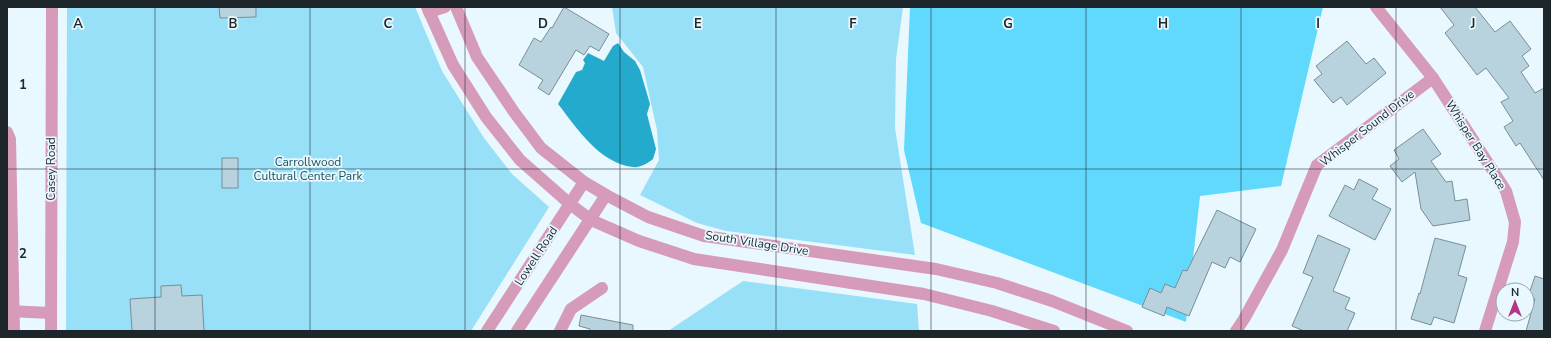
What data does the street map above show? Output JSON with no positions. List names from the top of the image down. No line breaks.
{"streets":{"street":["Whisper Sound Drive","Whisper Bay Place","Casey Road","South Village Drive","Lowell Road"]},"crossings":[["Whisper Sound Drive","Whisper Bay Place"],["South Village Drive","Lowell Road"]],"parks":["Carrollwood Cultural Center Park"],"north":"top","grid":{"columns":["A","B","C","D","E","F","G","H","I","J"],"rows":["1","2"]}}
